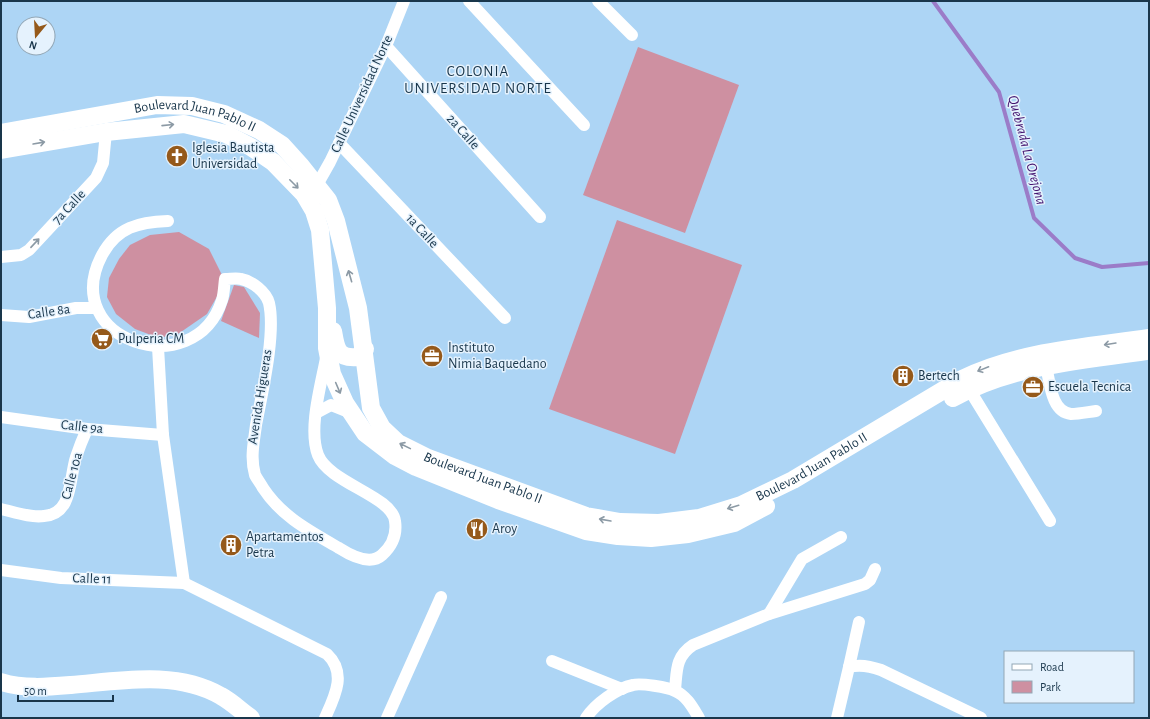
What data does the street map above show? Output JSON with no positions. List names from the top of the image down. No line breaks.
{"streets":{"main road":["Boulevard Juan Pablo II"],"street":["Calle Universidad Norte","2a Calle","7a Calle","1a Calle","Calle 8a","Avenida Higueras","Calle 9a","Calle 10a","Calle 11"]},"crossings":[["Calle Universidad Norte","Boulevard Juan Pablo II"],["Calle Universidad Norte","2a Calle"],["Calle Universidad Norte","1a Calle"],["Boulevard Juan Pablo II","7a Calle"],["Boulevard Juan Pablo II","Avenida Higueras"],["Calle 8a","Avenida Higueras"],["Calle 9a","Calle 10a"]],"one_way":["7a Calle"],"districts":["COLONIA UNIVERSIDAD NORTE"],"water":["Quebrada La Orejona"],"places":{"church":["Iglesia Bautista Universidad"],"supermarket":["Pulperia CM"],"office":["Instituto Nimia Baquedano","Escuela Tecnica"],"building":["Bertech","Apartamentos Petra"],"restaurant":["Aroy"]},"legend":["Road","Park"],"scale_bar":"50 m","north":"bottom"}
